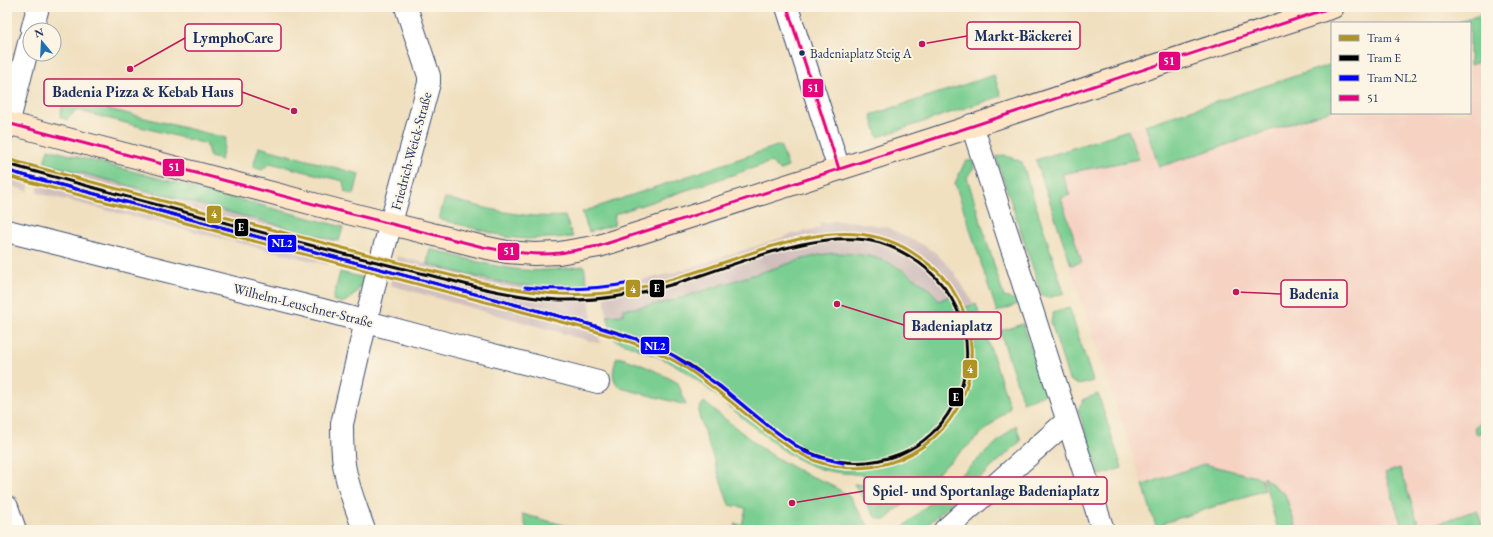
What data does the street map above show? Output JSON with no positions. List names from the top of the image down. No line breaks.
{"streets":{"street":["Friedrich-Weick-Straße","Wilhelm-Leuschner-Straße"]},"crossings":[["Friedrich-Weick-Straße","Wilhelm-Leuschner-Straße"]],"places":["Markt-Bäckerei","Badeniaplatz Steig A","LymphoCare","Badenia Pizza & Kebab Haus","Badenia","Badeniaplatz","Spiel- und Sportanlage Badeniaplatz"],"lines":["transit line 51","tram line 4","tram line E","tram line NL2"],"legend":["Tram 4","Tram E","Tram NL2","51"],"north":"top"}
